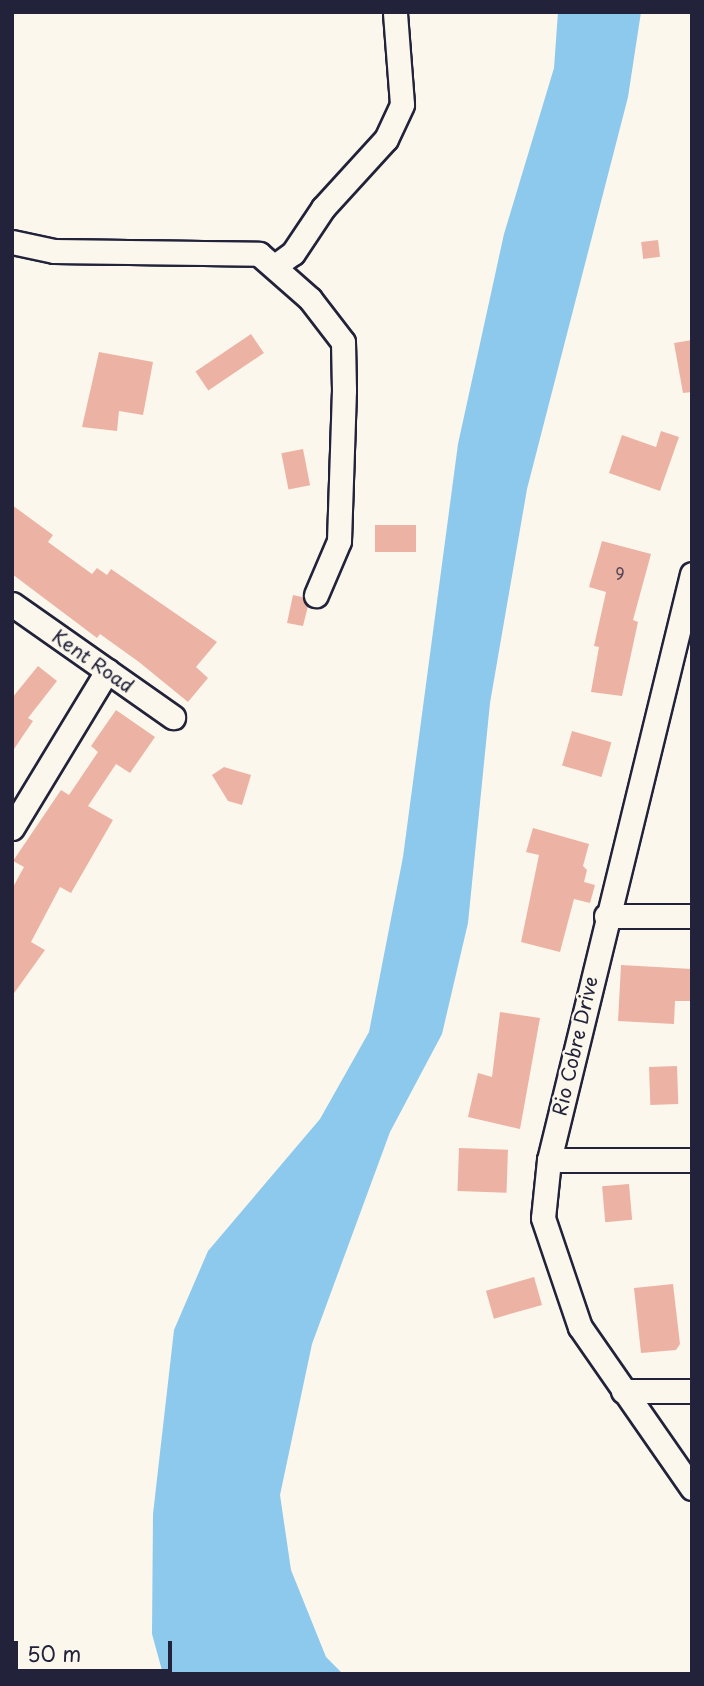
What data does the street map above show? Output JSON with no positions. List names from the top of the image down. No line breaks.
{"streets":{"street":["Kent Road","Rio Cobre Drive"]},"house_numbers":["9"],"scale_bar":"50 m"}
